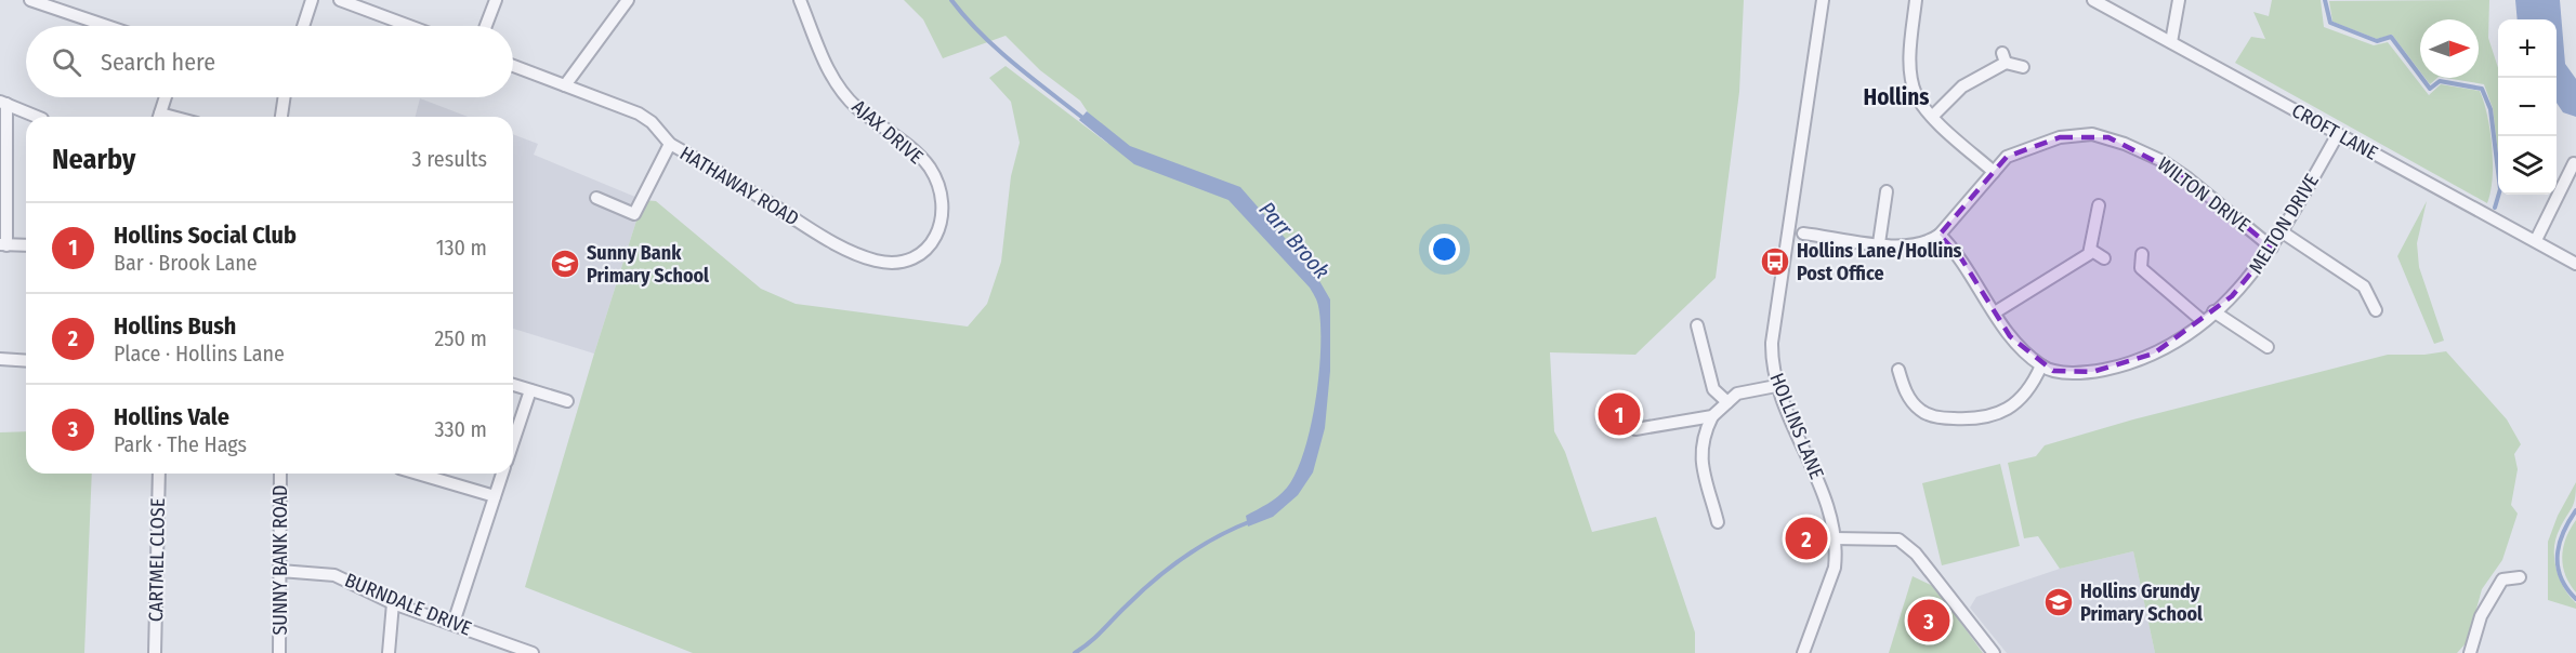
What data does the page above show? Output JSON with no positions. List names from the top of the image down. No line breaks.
{"streets":{"street":["AJAX DRIVE","CROFT LANE","HATHAWAY ROAD","WILTON DRIVE","MELTON DRIVE","HOLLINS LANE","CARTMEL CLOSE","SUNNY BANK ROAD","BURNDALE DRIVE"]},"crossings":[["AJAX DRIVE","HATHAWAY ROAD"],["CROFT LANE","MELTON DRIVE"],["WILTON DRIVE","MELTON DRIVE"],["SUNNY BANK ROAD","BURNDALE DRIVE"]],"districts":["Hollins"],"water":["Parr Brook"],"places":{"bus stop":["Hollins Lane/Hollins Post Office"],"school or university":["Sunny Bank Primary School","Hollins Grundy Primary School"]},"north":"right","page":{"map_buttons":["+","−"],"search":"Search here","heading":["Nearby","3 results"],"list":[{"mark":"1","name":"Hollins Social Club","note":"Bar · Brook Lane","value":"130 m"},{"mark":"2","name":"Hollins Bush","note":"Place · Hollins Lane","value":"250 m"},{"mark":"3","name":"Hollins Vale","note":"Park · The Hags","value":"330 m"}],"pins":["1","2","3"]}}
